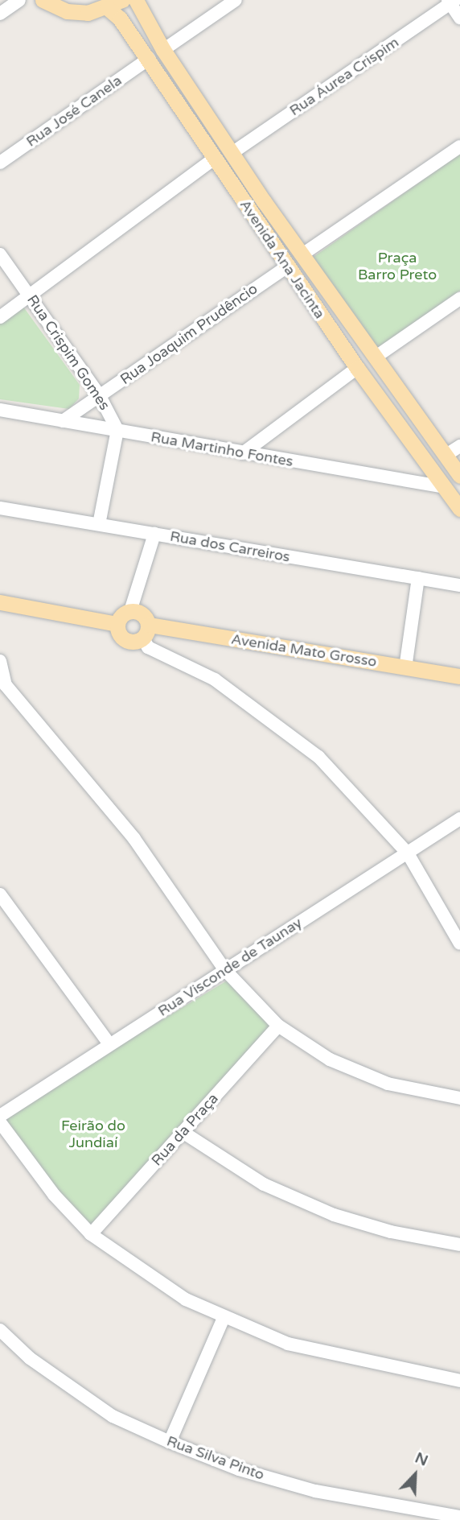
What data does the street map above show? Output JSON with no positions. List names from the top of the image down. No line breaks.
{"streets":{"main road":["Avenida Ana Jacinta","Avenida Mato Grosso"],"street":["Rua Áurea Crispim","Rua José Canela","Rua Joaquim Prudêncio","Rua Crispim Gomes","Rua Martinho Fontes","Rua dos Carreiros","Rua Visconde de Taunay","Rua da Praça","Rua Silva Pinto"]},"crossings":[["Rua Áurea Crispim","Avenida Ana Jacinta"],["Rua José Canela","Avenida Ana Jacinta"],["Avenida Ana Jacinta","Rua Joaquim Prudêncio"],["Avenida Ana Jacinta","Rua Martinho Fontes"],["Rua Joaquim Prudêncio","Rua Crispim Gomes"],["Rua Joaquim Prudêncio","Rua Martinho Fontes"],["Rua Crispim Gomes","Rua Martinho Fontes"]],"parks":["Praça Barro Preto","Feirão do Jundiaí"],"north":"top right"}
